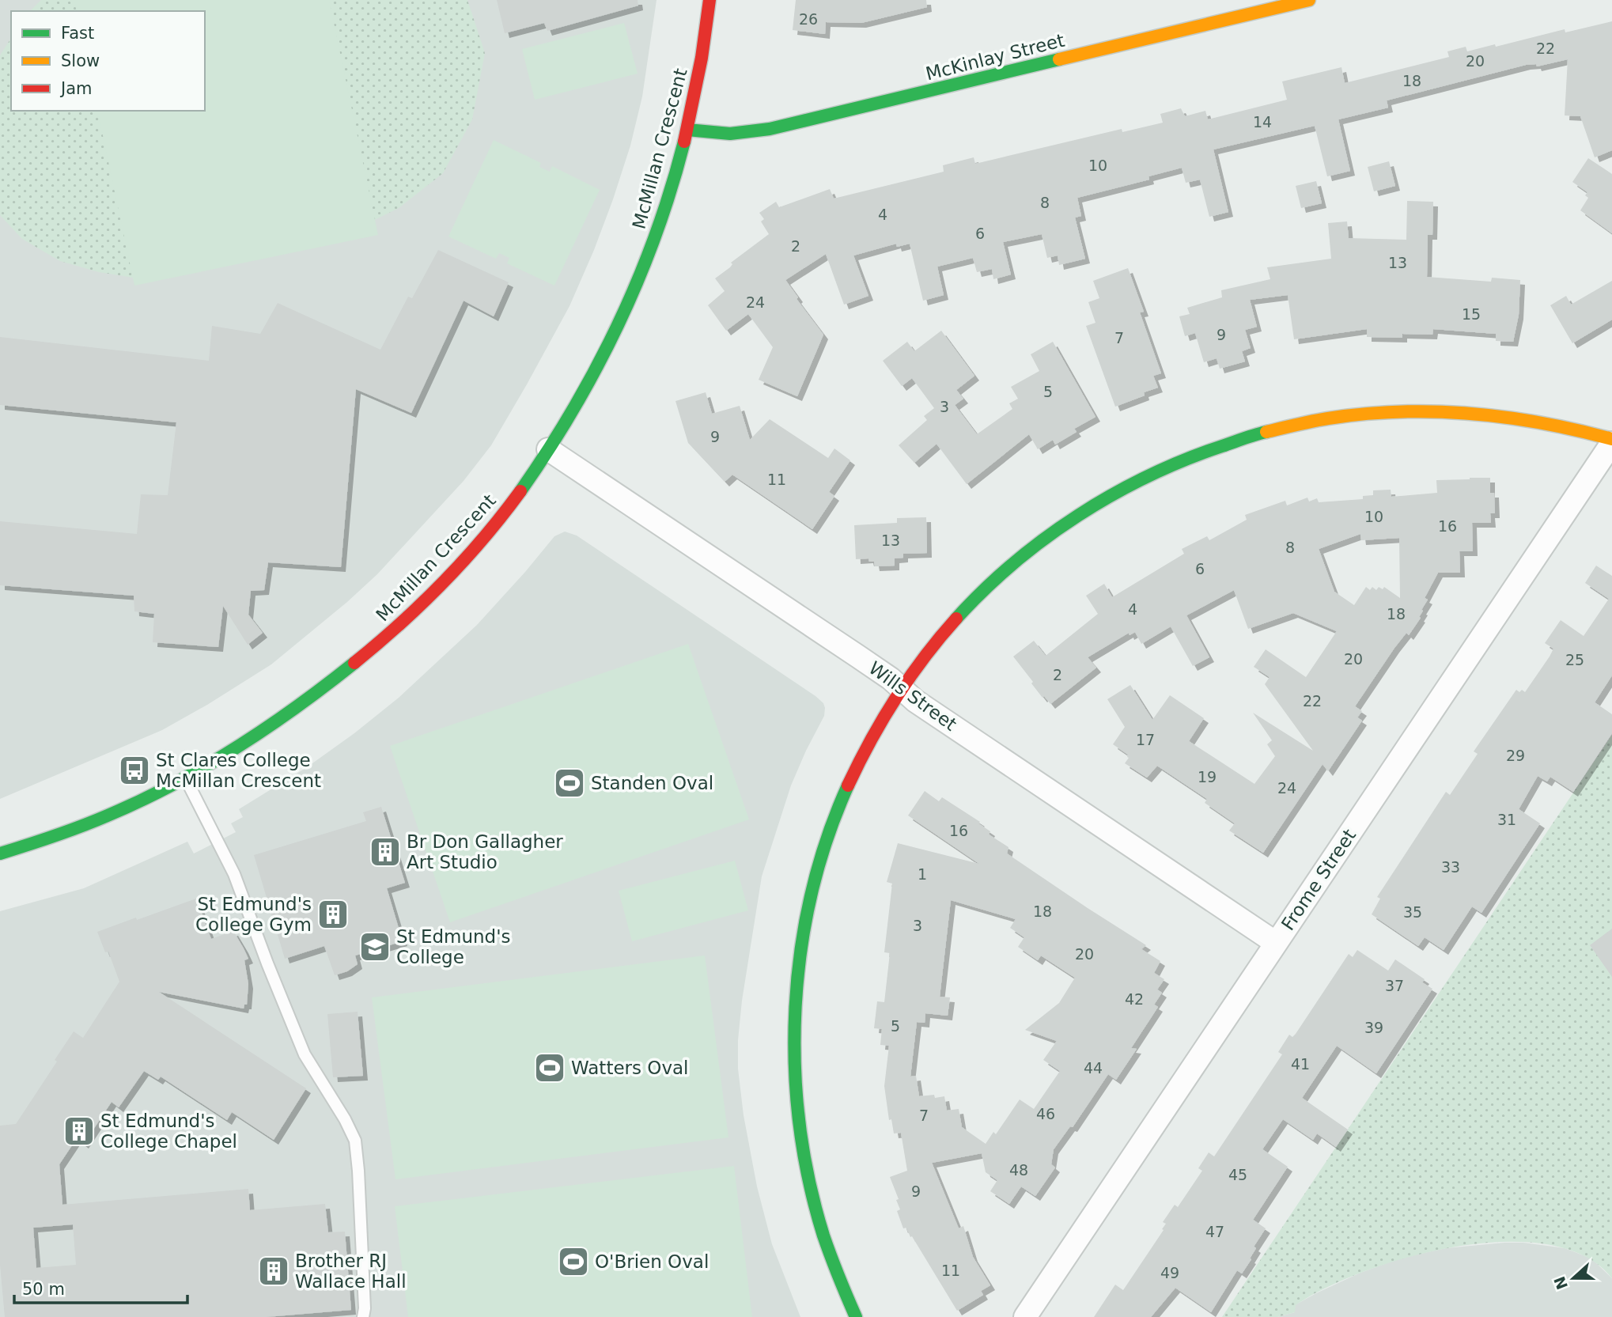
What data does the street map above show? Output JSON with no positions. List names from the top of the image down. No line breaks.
{"streets":{"street":["McKinlay Street","McMillan Crescent","Wills Street","Frome Street"]},"crossings":[["McKinlay Street","McMillan Crescent"],["McMillan Crescent","Wills Street"],["Wills Street","Frome Street"]],"places":{"bus stop":["St Clares College McMillan Crescent"],"sports":["Standen Oval","Watters Oval","O'Brien Oval"],"building":["Br Don Gallagher Art Studio","St Edmund's College Gym","St Edmund's College Chapel","Brother RJ Wallace Hall"],"school or university":["St Edmund's College"]},"house_numbers":["26","22","20","18","14","10","8","4","6","2","13","24","15","9","7","5","3","9","11","10","16","13","8","6","4","18","20","25","2","22","17","29","19","24","31","16","33","1","18","35","3","20","37","42","5","39","41","44","46","7","48","45","9","47","11","49"],"legend":["Fast","Slow","Jam"],"scale_bar":"50 m","north":"left"}
